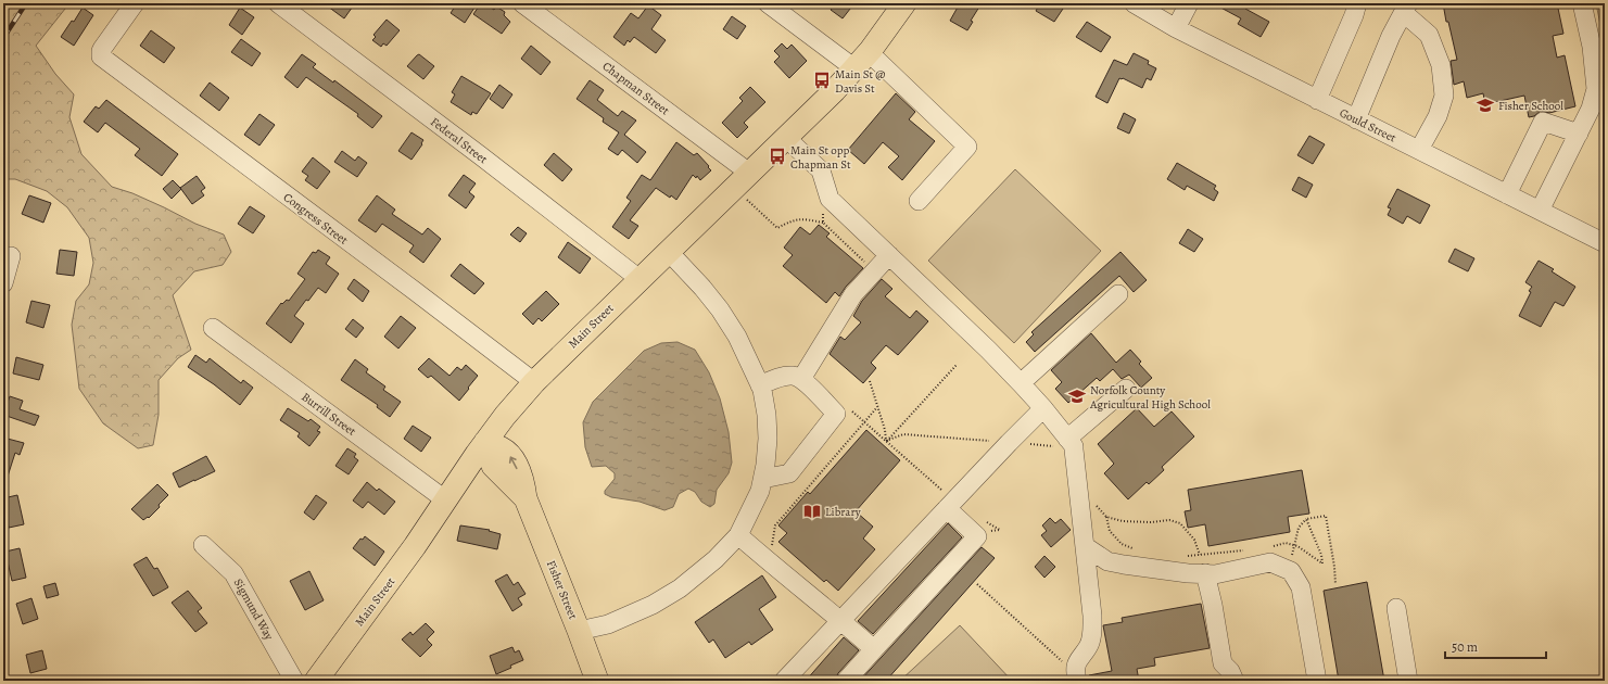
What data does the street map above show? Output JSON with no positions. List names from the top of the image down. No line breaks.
{"streets":{"main road":["Main Street","Fisher Street"],"street":["Chapman Street","Gould Street","Federal Street","Congress Street","Burrill Street","Sigmund Way"]},"crossings":[["Chapman Street","Main Street"],["Federal Street","Main Street"],["Congress Street","Main Street"],["Main Street","Burrill Street"],["Main Street","Fisher Street"]],"places":{"bus stop":["Main St @ Davis St","Main St opp Chapman St"],"school or university":["Fisher School","Norfolk County Agricultural High School"],"library":["Library"]},"scale_bar":"50 m"}
